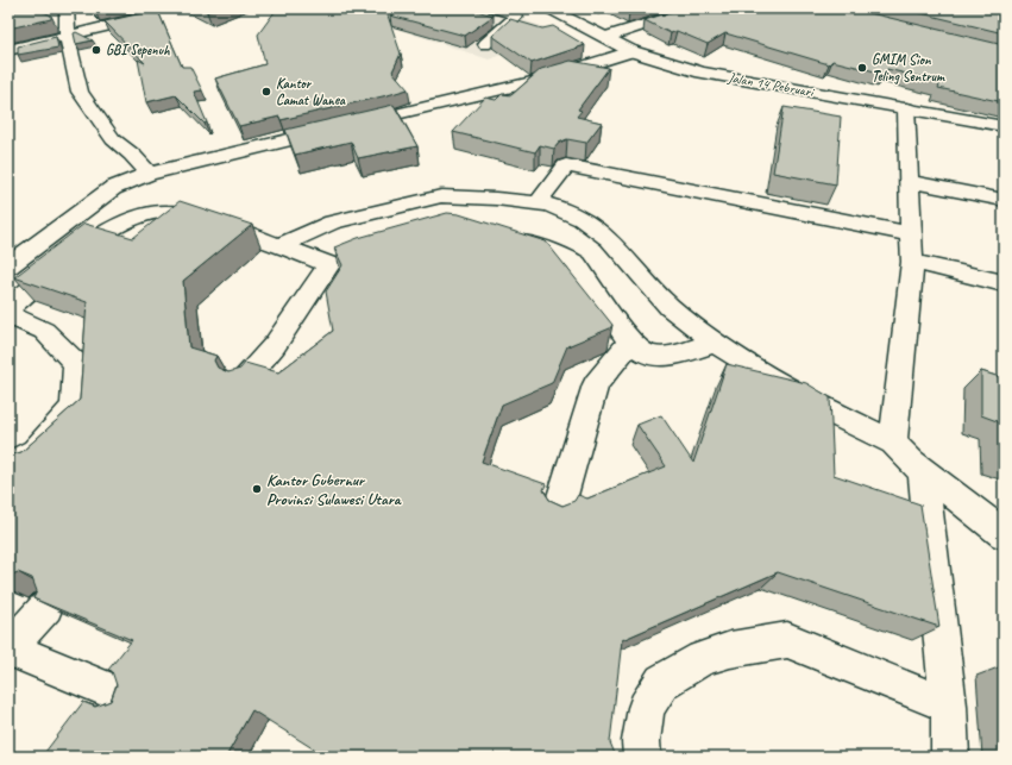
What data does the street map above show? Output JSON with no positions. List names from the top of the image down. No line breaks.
{"streets":{"street":["Jalan 14 Pebruari"]},"places":["GBI Sepenuh","GMIM Sion Teling Sentrum","Kantor Camat Wanea","Kantor Gubernur Provinsi Sulawesi Utara"]}
